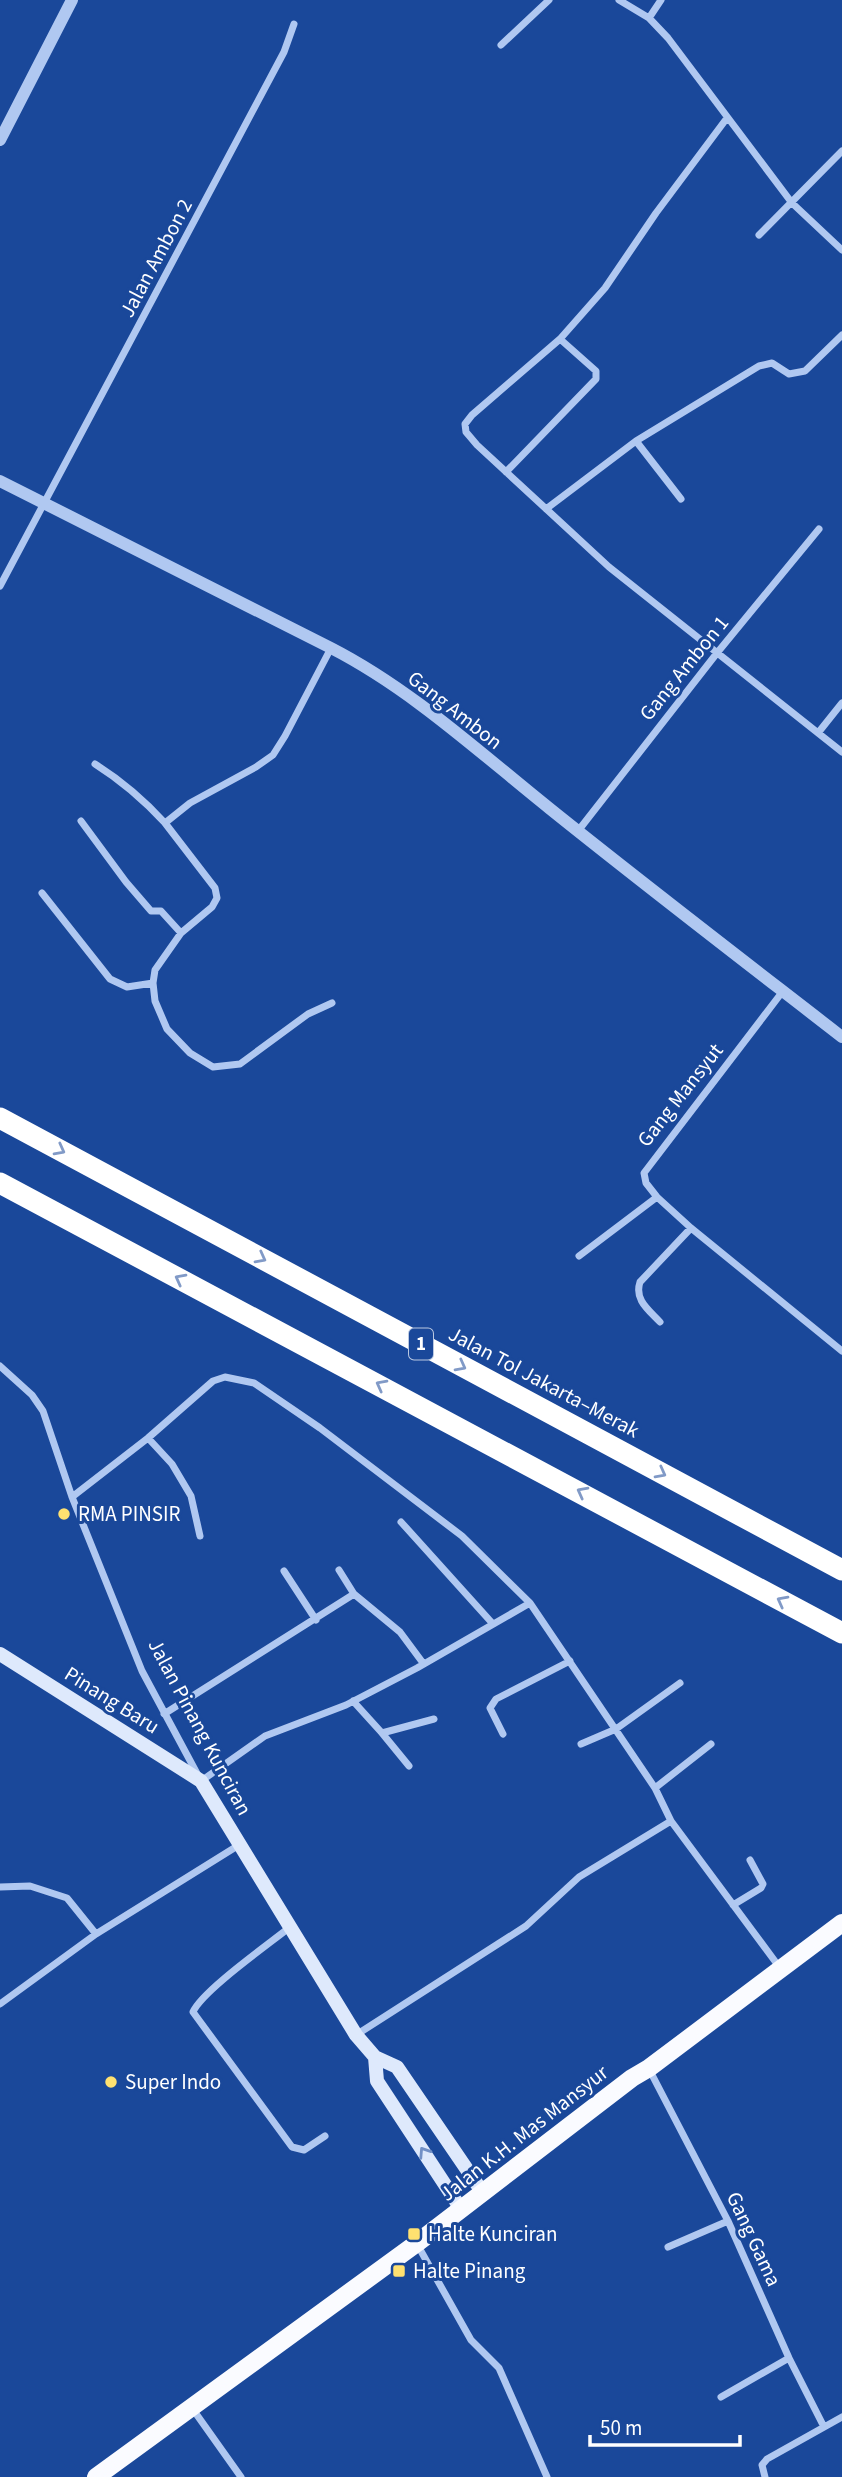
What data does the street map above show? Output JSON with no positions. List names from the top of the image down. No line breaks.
{"streets":{"highway":["1","Jalan Tol Jakarta–Merak"],"main road":["Pinang Baru","Jalan Pinang Kunciran","Jalan K.H. Mas Mansyur"],"street":["Jalan Ambon 2","Gang Ambon 1","Gang Ambon","Gang Mansyut","Gang Gama"]},"crossings":[["Jalan Ambon 2","Gang Ambon"],["Gang Ambon 1","Gang Ambon"],["Gang Ambon","Gang Mansyut"],["Pinang Baru","Jalan Pinang Kunciran"],["Jalan Pinang Kunciran","Jalan K.H. Mas Mansyur"],["Jalan K.H. Mas Mansyur","Gang Gama"]],"places":{"other":["RMA PINSIR","Super Indo"],"transit":["Halte Kunciran","Halte Pinang"]},"scale_bar":"50 m"}
